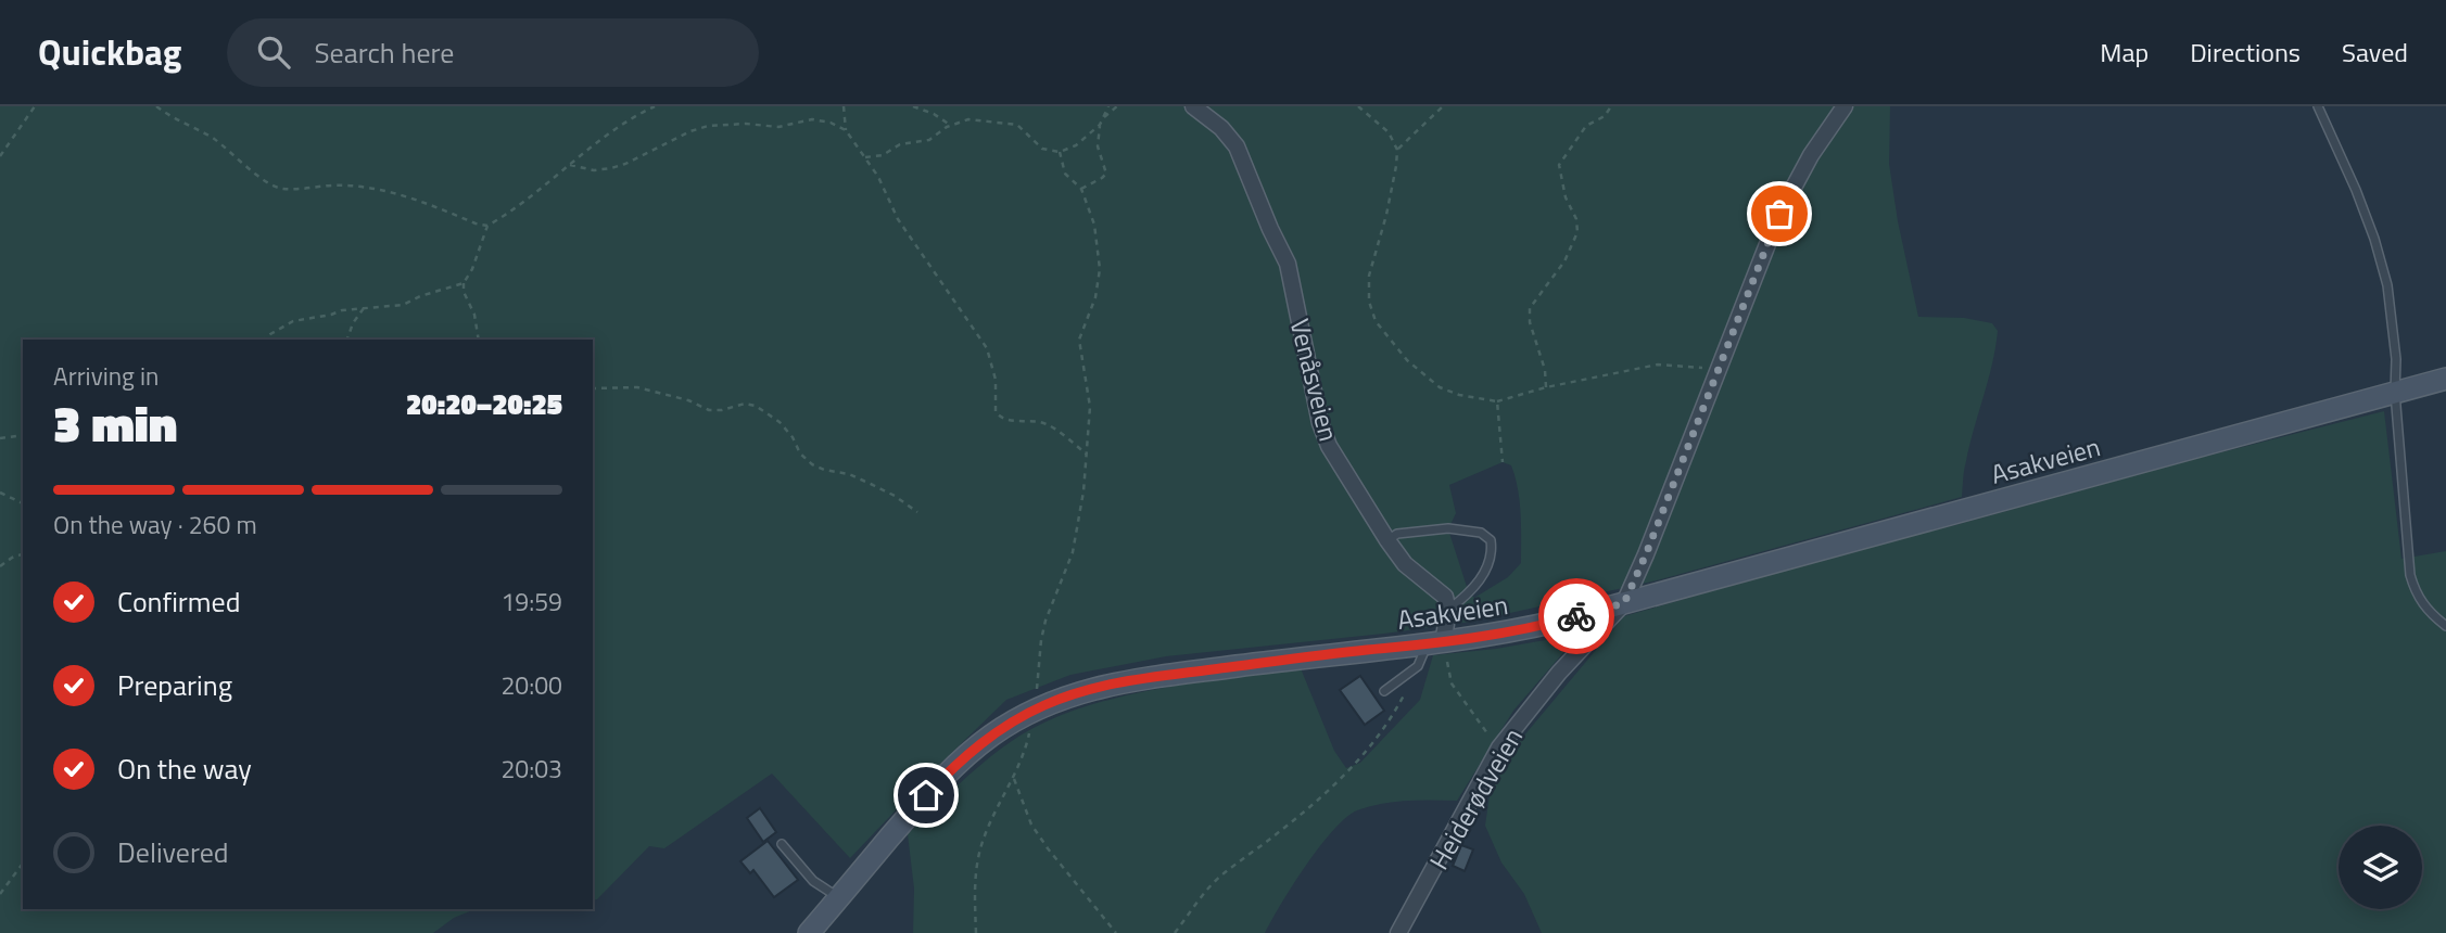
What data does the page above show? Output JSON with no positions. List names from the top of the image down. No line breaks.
{"streets":{"main road":["Asakveien"],"street":["Venåsveien","Heiderødveien"]},"crossings":[["Asakveien","Heiderødveien"]],"page":{"header":"Quickbag","search":"Search here","nav":["Map","Directions","Saved"],"heading":["3 min","Arriving in","20:20–20:25"],"bar":"On the way · 260 m","list":[["Confirmed","19:59"],["Preparing","20:00"],["On the way","20:03"],"Delivered"]}}
